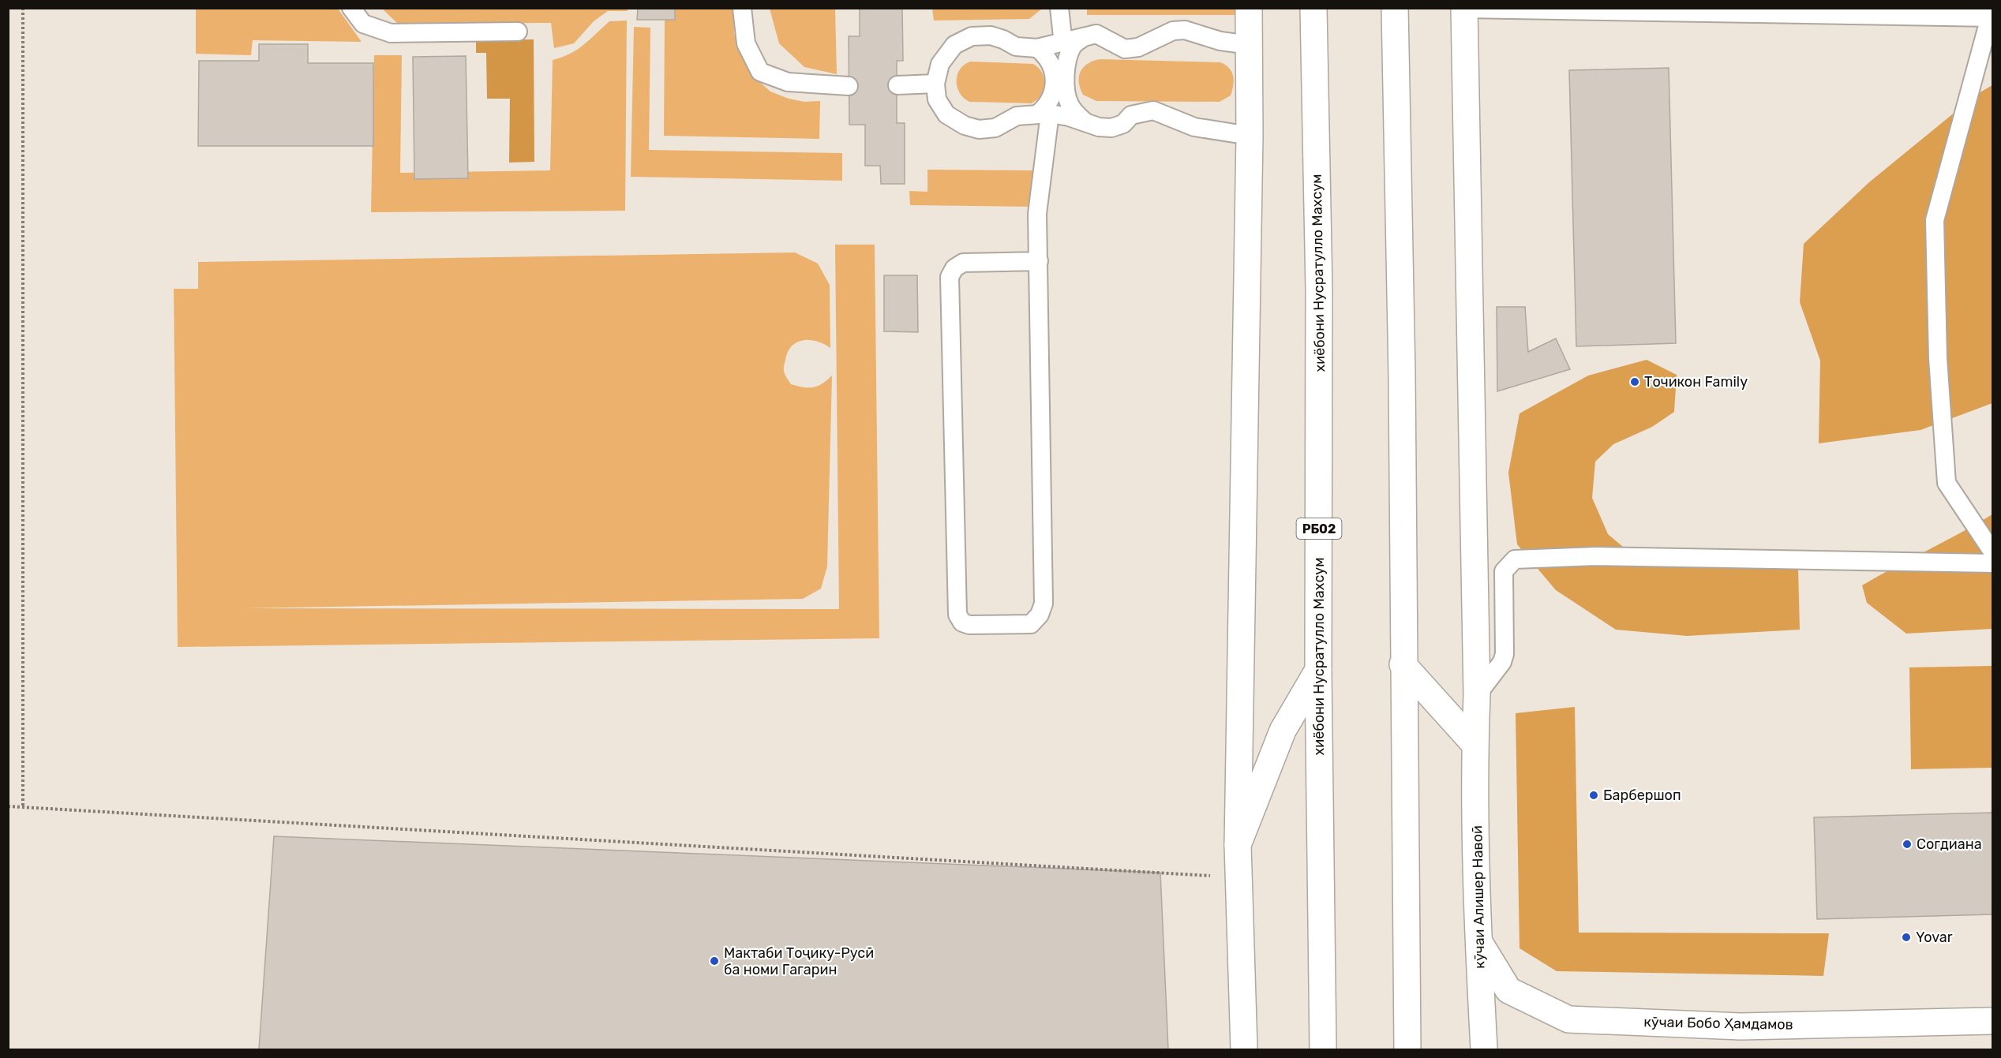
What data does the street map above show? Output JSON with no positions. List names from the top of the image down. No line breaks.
{"streets":{"main road":["хиёбони Нусратулло Махсум","РБ02","кӯчаи Алишер Навоӣ","кӯчаи Бобо Ҳамдамов"]},"crossings":[["кӯчаи Алишер Навоӣ","кӯчаи Бобо Ҳамдамов"]],"places":["Точикон Family","Барбершоп","Согдиана","Yovar","Мактаби Тоҷику-Русӣ ба номи Гагарин"]}
